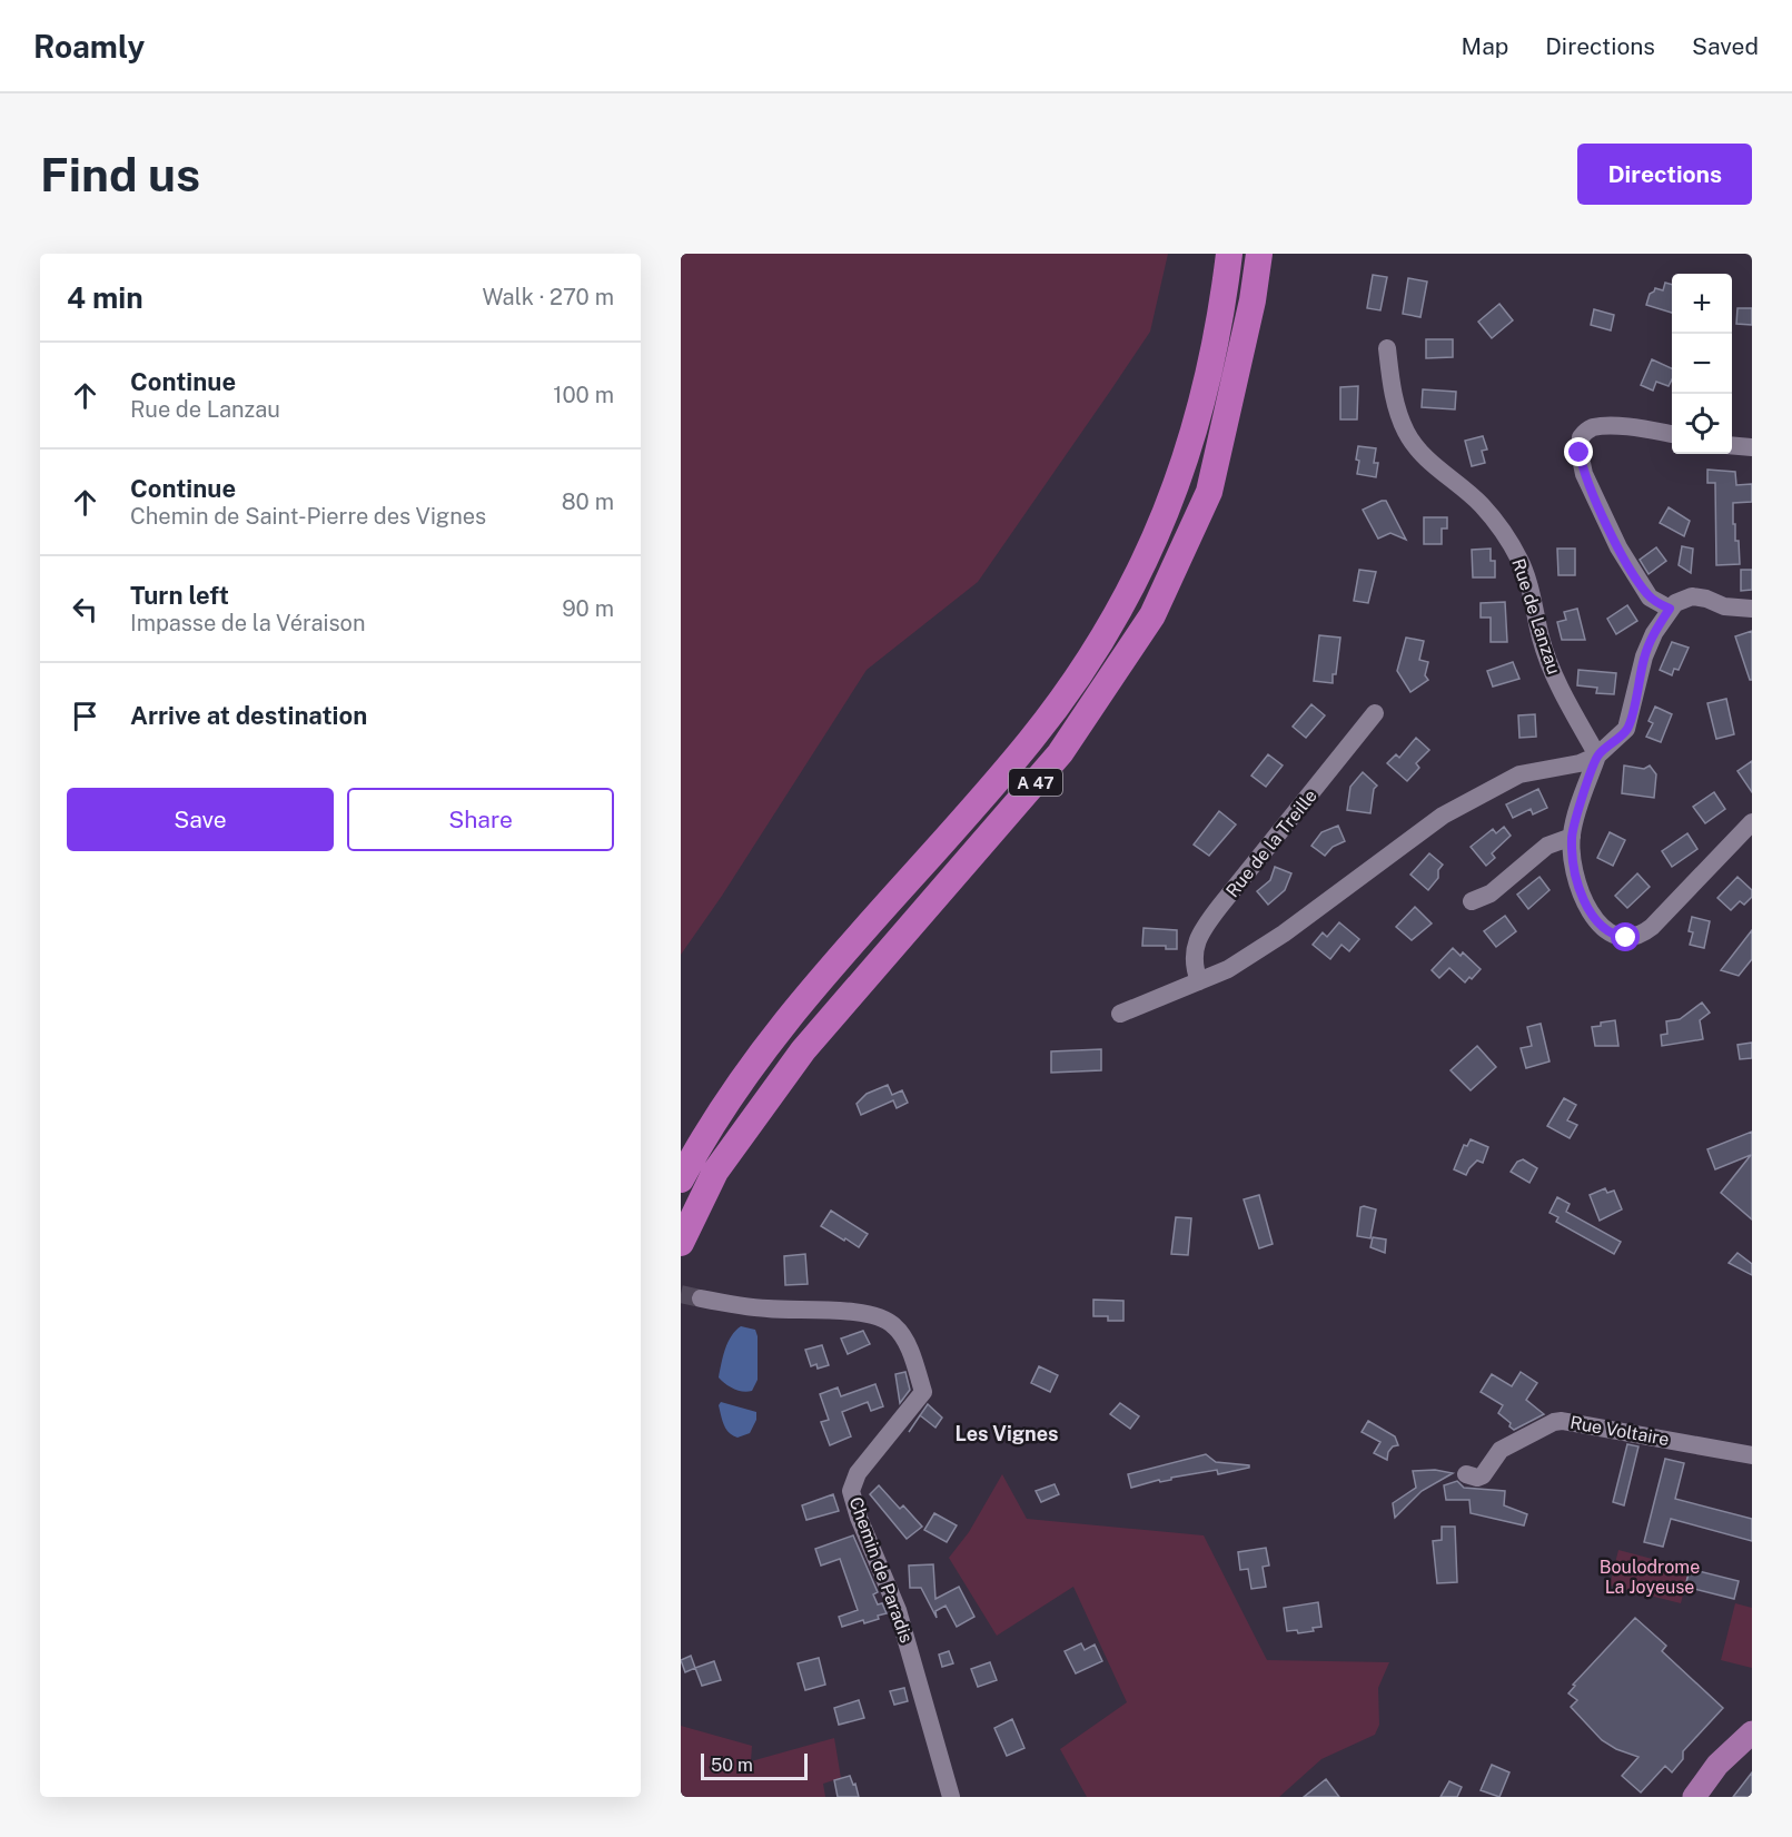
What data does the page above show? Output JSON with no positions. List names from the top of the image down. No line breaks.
{"streets":{"highway":["A 47"],"street":["Rue de Lanzau","Rue de la Treille","Rue Voltaire","Chemin de Paradis"]},"districts":["Les Vignes"],"parks":["Boulodrome La Joyeuse"],"scale_bar":"50 m","page":{"header":"Roamly","nav":["Map","Directions","Saved"],"buttons":["Directions",["Save","Share"]],"title":"Find us","heading":["4 min","Walk · 270 m"],"map_buttons":["+","−"],"list":[["Continue","Rue de Lanzau","100 m"],["Continue","Chemin de Saint-Pierre des Vignes","80 m"],["Turn left","Impasse de la Véraison","90 m"],"Arrive at destination"],"scale":"50 m"}}
